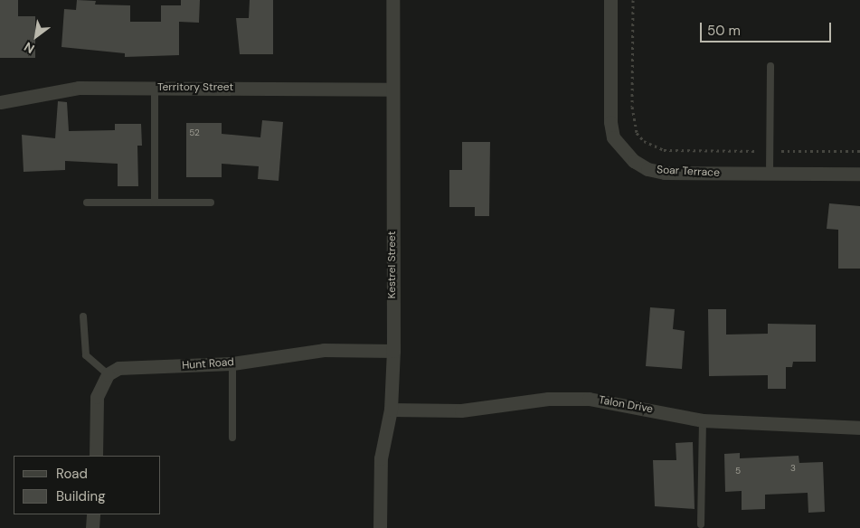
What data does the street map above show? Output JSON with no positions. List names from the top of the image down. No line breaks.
{"streets":{"street":["Territory Street","Soar Terrace","Kestrel Street","Hunt Road","Talon Drive"]},"crossings":[["Territory Street","Kestrel Street"],["Kestrel Street","Hunt Road"],["Kestrel Street","Talon Drive"]],"house_numbers":["52","3","5"],"legend":["Road","Building"],"scale_bar":"50 m","north":"bottom left"}
